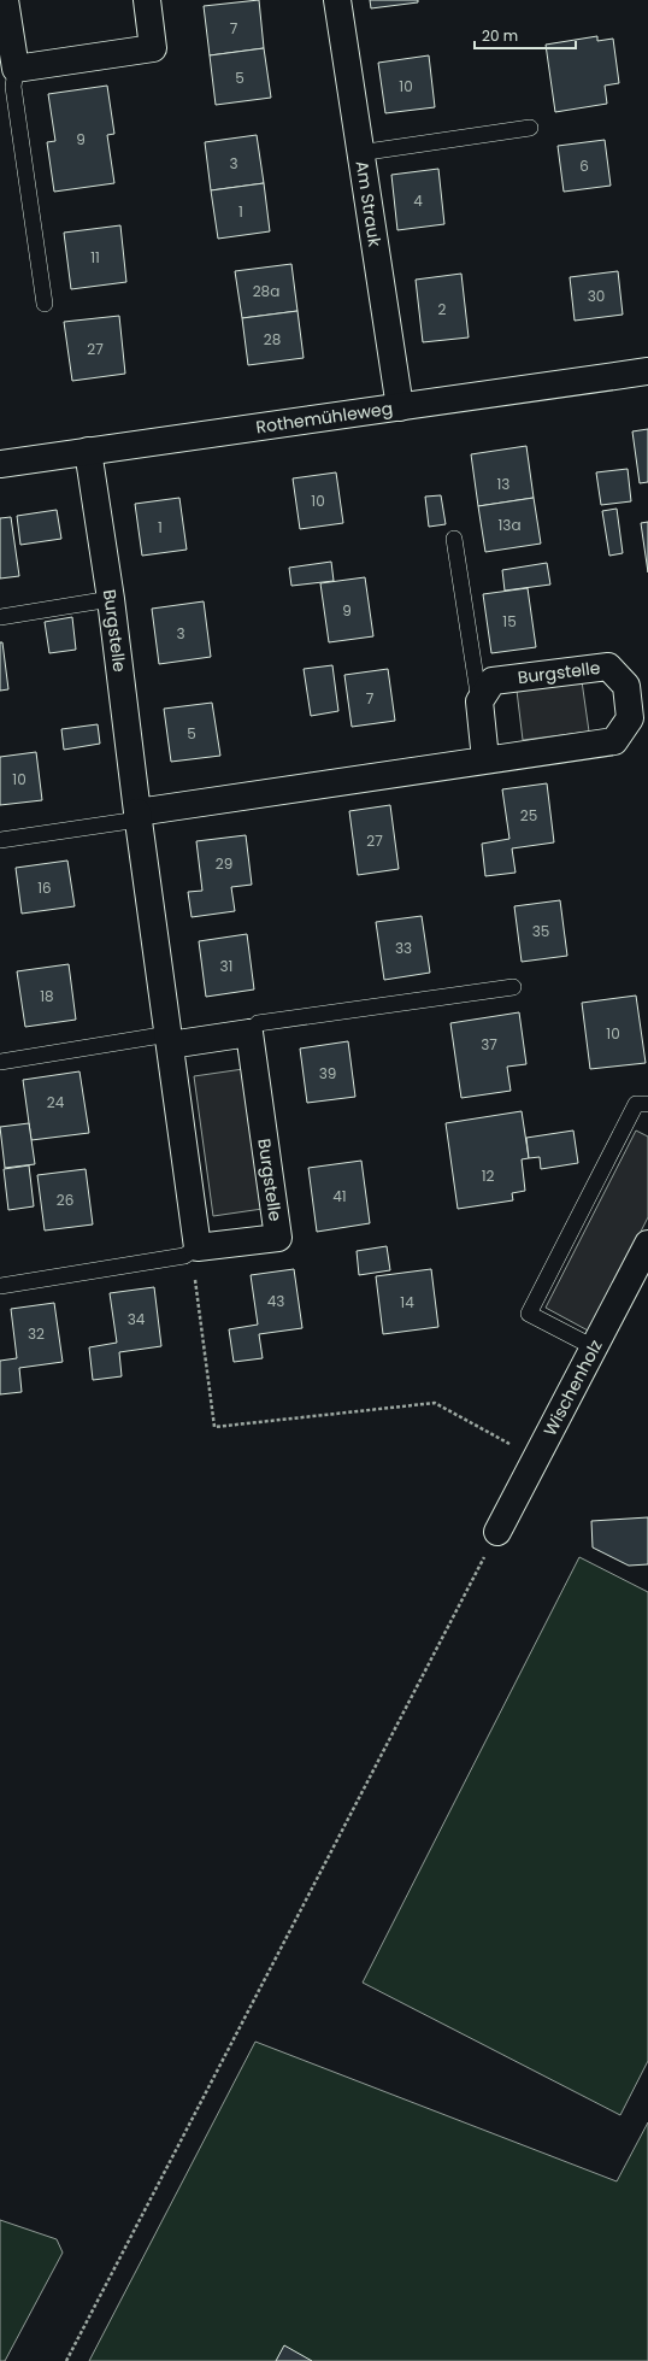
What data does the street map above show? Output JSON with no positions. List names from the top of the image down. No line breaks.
{"streets":{"street":["Am Strauk","Rothemühleweg","Burgstelle","Wischenholz"]},"crossings":[["Am Strauk","Rothemühleweg"],["Rothemühleweg","Burgstelle"]],"house_numbers":["7","5","10","9","3","6","4","1","11","28a","30","2","28","27","13","10","13a","1","9","15","3","7","5","10","25","27","29","16","35","33","31","18","10","37","39","24","12","41","26","43","14","34","32"],"scale_bar":"20 m"}
